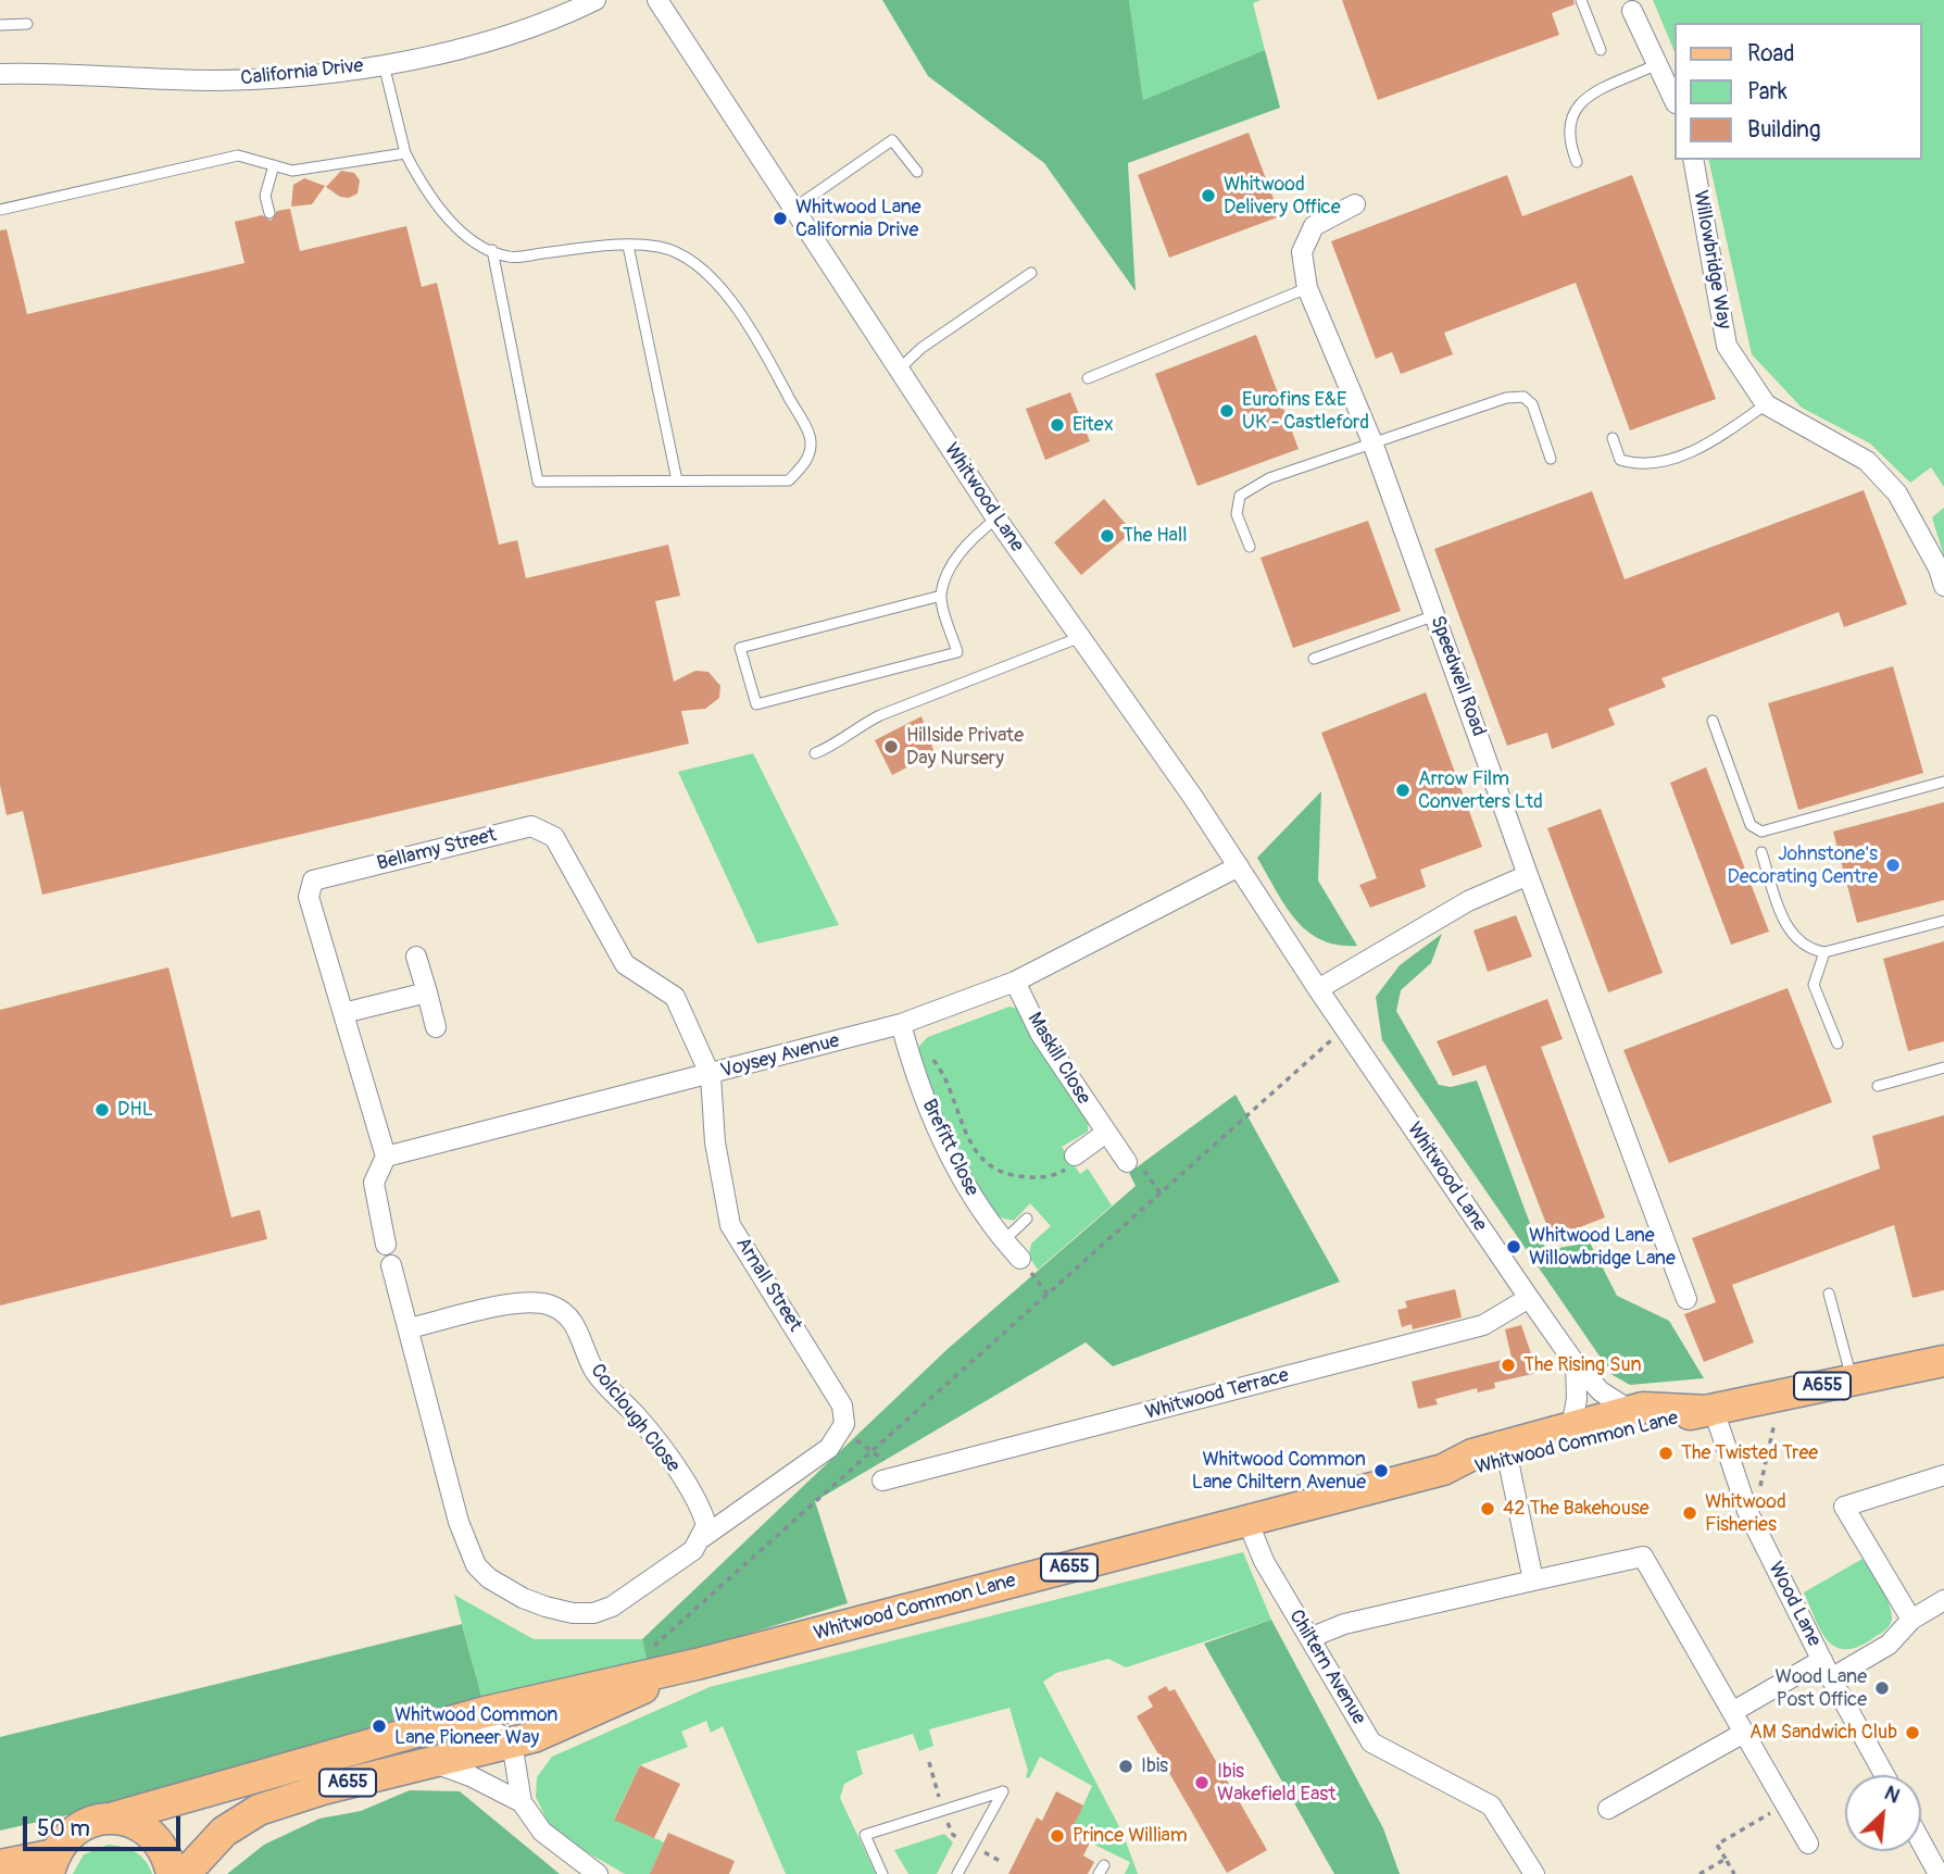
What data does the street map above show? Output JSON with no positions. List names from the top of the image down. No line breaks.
{"streets":{"main road":["A655","Whitwood Common Lane"],"street":["California Drive","Willowbridge Way","Whitwood Lane","Speedwell Road","Bellamy Street","Voysey Avenue","Maskill Close","Brefitt Close","Arnall Street","Whitwood Terrace","Colclough Close","Wood Lane","Chiltern Avenue"]},"crossings":[["Whitwood Lane","Voysey Avenue"],["Whitwood Lane","Whitwood Terrace"],["Whitwood Lane","Whitwood Common Lane"],["Bellamy Street","Voysey Avenue"],["Bellamy Street","Arnall Street"],["Voysey Avenue","Maskill Close"],["Voysey Avenue","Brefitt Close"],["Voysey Avenue","Arnall Street"],["Arnall Street","Colclough Close"],["A655","Whitwood Common Lane"],["Whitwood Common Lane","Wood Lane"],["Whitwood Common Lane","Chiltern Avenue"]],"places":["Whitwood Delivery Office","Whitwood Lane California Drive","Eurofins E&E UK - Castleford","Eitex","The Hall","Hillside Private Day Nursery","Arrow Film Converters Ltd","Johnstone's Decorating Centre","DHL","Whitwood Lane Willowbridge Lane","The Rising Sun","The Twisted Tree","Whitwood Common Lane Chiltern Avenue","42 The Bakehouse","Whitwood Fisheries","Wood Lane Post Office","Whitwood Common Lane Pioneer Way","AM Sandwich Club","Ibis","Ibis Wakefield East","Prince William"],"legend":["Road","Park","Building"],"scale_bar":"50 m","north":"top right"}
